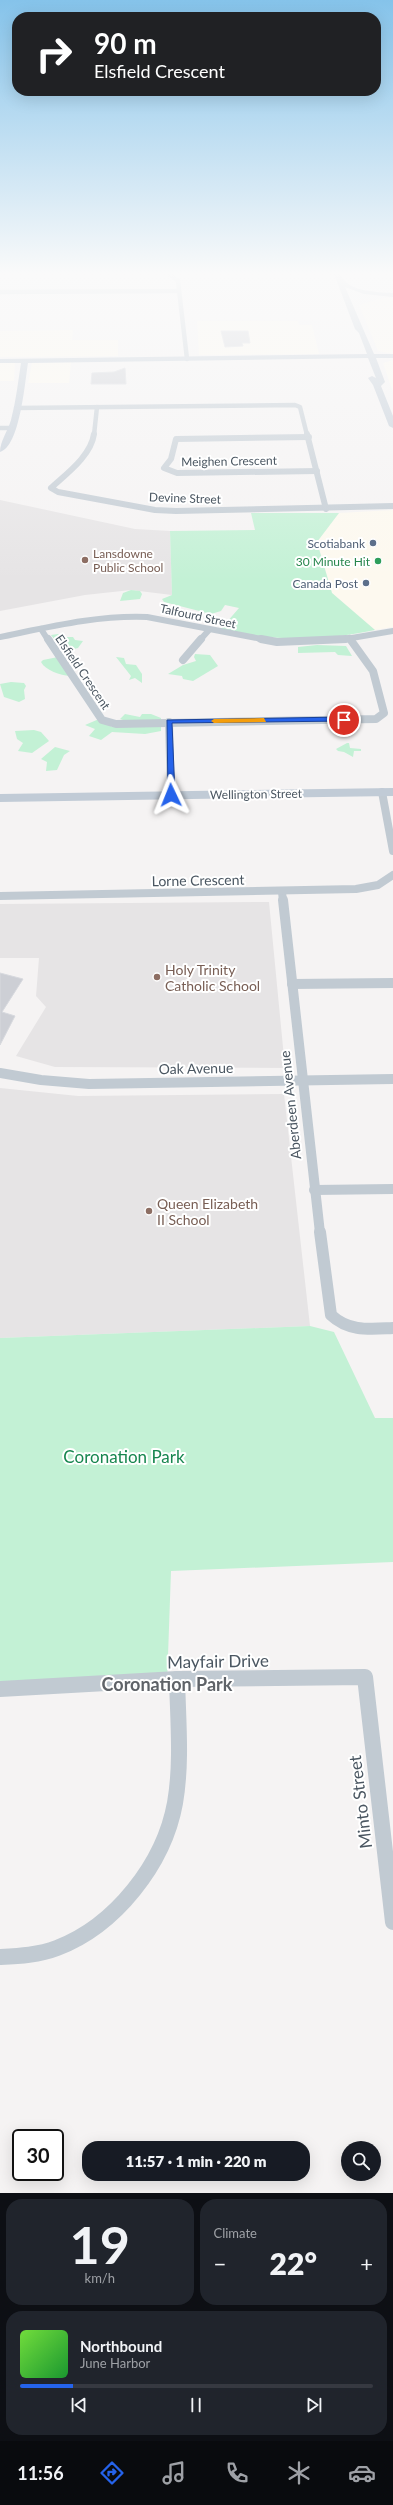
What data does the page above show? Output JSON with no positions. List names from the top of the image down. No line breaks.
{"streets":{"main road":["Wellington Street"],"street":["Meighen Crescent","Devine Street","Talfourd Street","Elsfield Crescent","Lorne Crescent","Oak Avenue","Aberdeen Avenue","Mayfair Drive","Minto Street"]},"crossings":[["Talfourd Street","Elsfield Crescent"],["Lorne Crescent","Aberdeen Avenue"],["Oak Avenue","Aberdeen Avenue"],["Mayfair Drive","Minto Street"]],"districts":["Coronation Park"],"parks":["Coronation Park"],"places":["Scotiabank","Lansdowne Public School","30 Minute Hit","Canada Post","Holy Trinity Catholic School","Queen Elizabeth II School"],"page":{"turn":["90 m","Elsfield Crescent"],"limit":"30","trip":"11:57 · 1 min · 220 m","tile":[["19","km/h"],"Climate"],"heat":["−","22°","+"],"song":["Northbound","June Harbor"],"tabs":"11:56"}}
